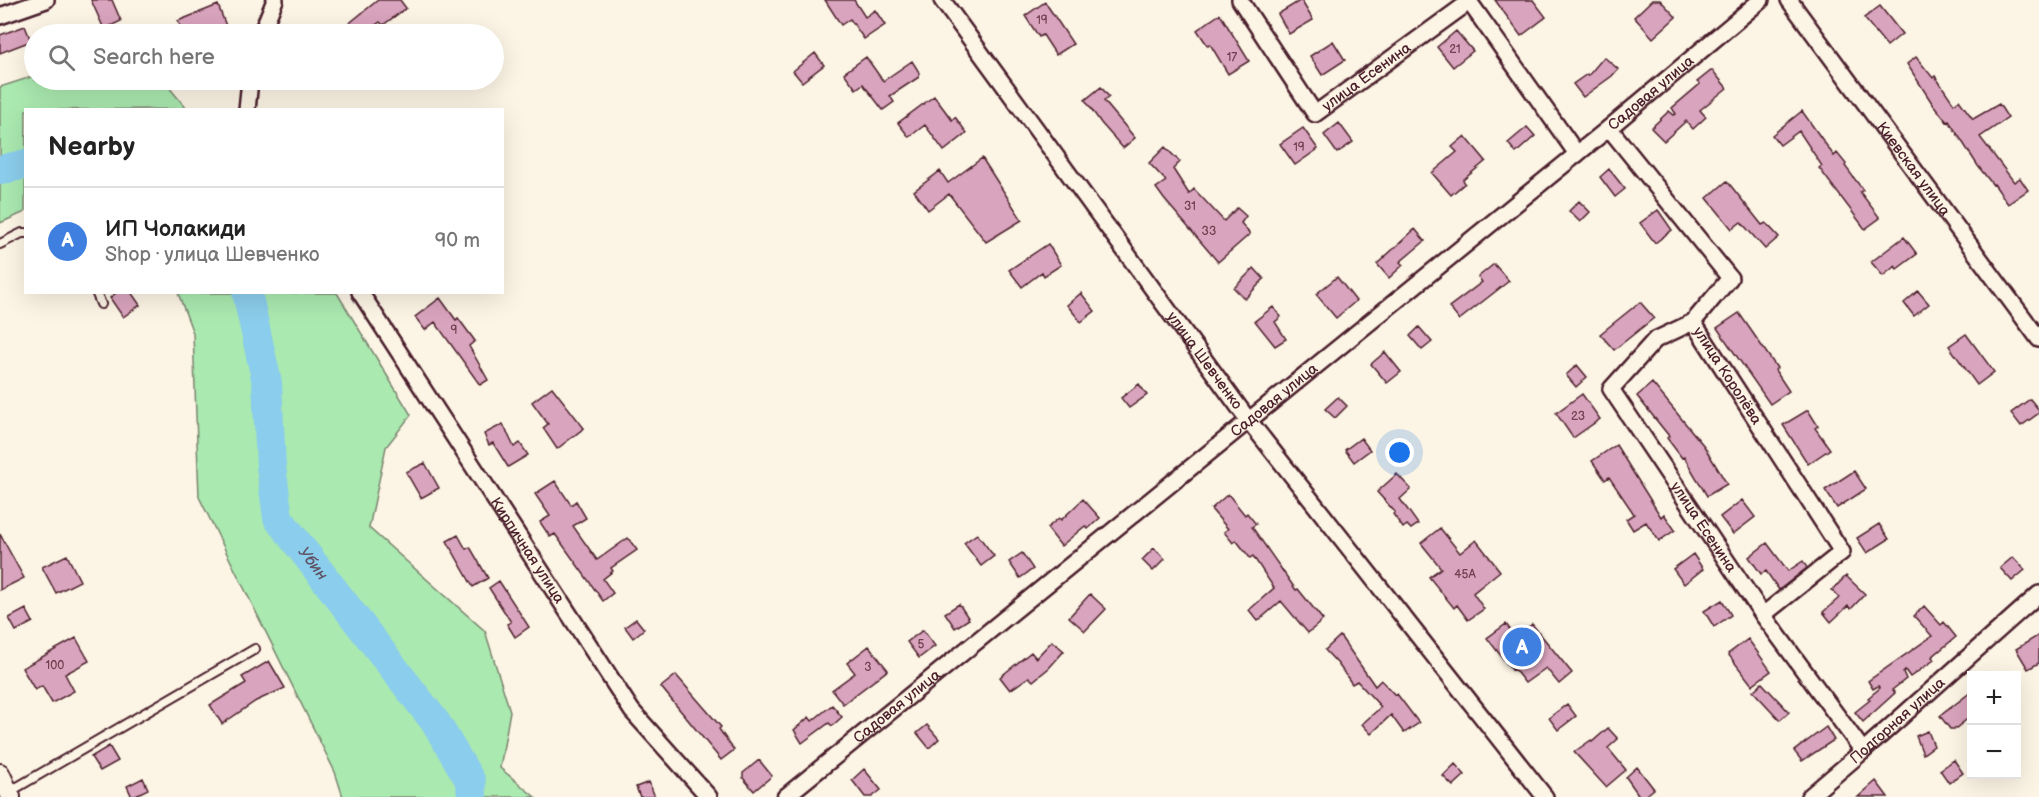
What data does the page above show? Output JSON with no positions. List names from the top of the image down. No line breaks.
{"streets":{"street":["улица Есенина","Садовая улица","Киевская улица","улица Шевченко","улица Королёва","Кирпичная улица","Подгорная улица"]},"crossings":[["улица Есенина","улица Королёва"],["улица Есенина","Подгорная улица"],["Садовая улица","улица Шевченко"],["Садовая улица","улица Королёва"]],"water":["Убин"],"house_numbers":["19","21","17","19","31","33","9","23","45А","5","100","3"],"page":{"search":"Search here","heading":"Nearby","list":[{"mark":"A","name":"ИП Чолакиди","note":"Shop · улица Шевченко","value":"90 m"}],"pins":"A","map_buttons":["+","−"]}}
